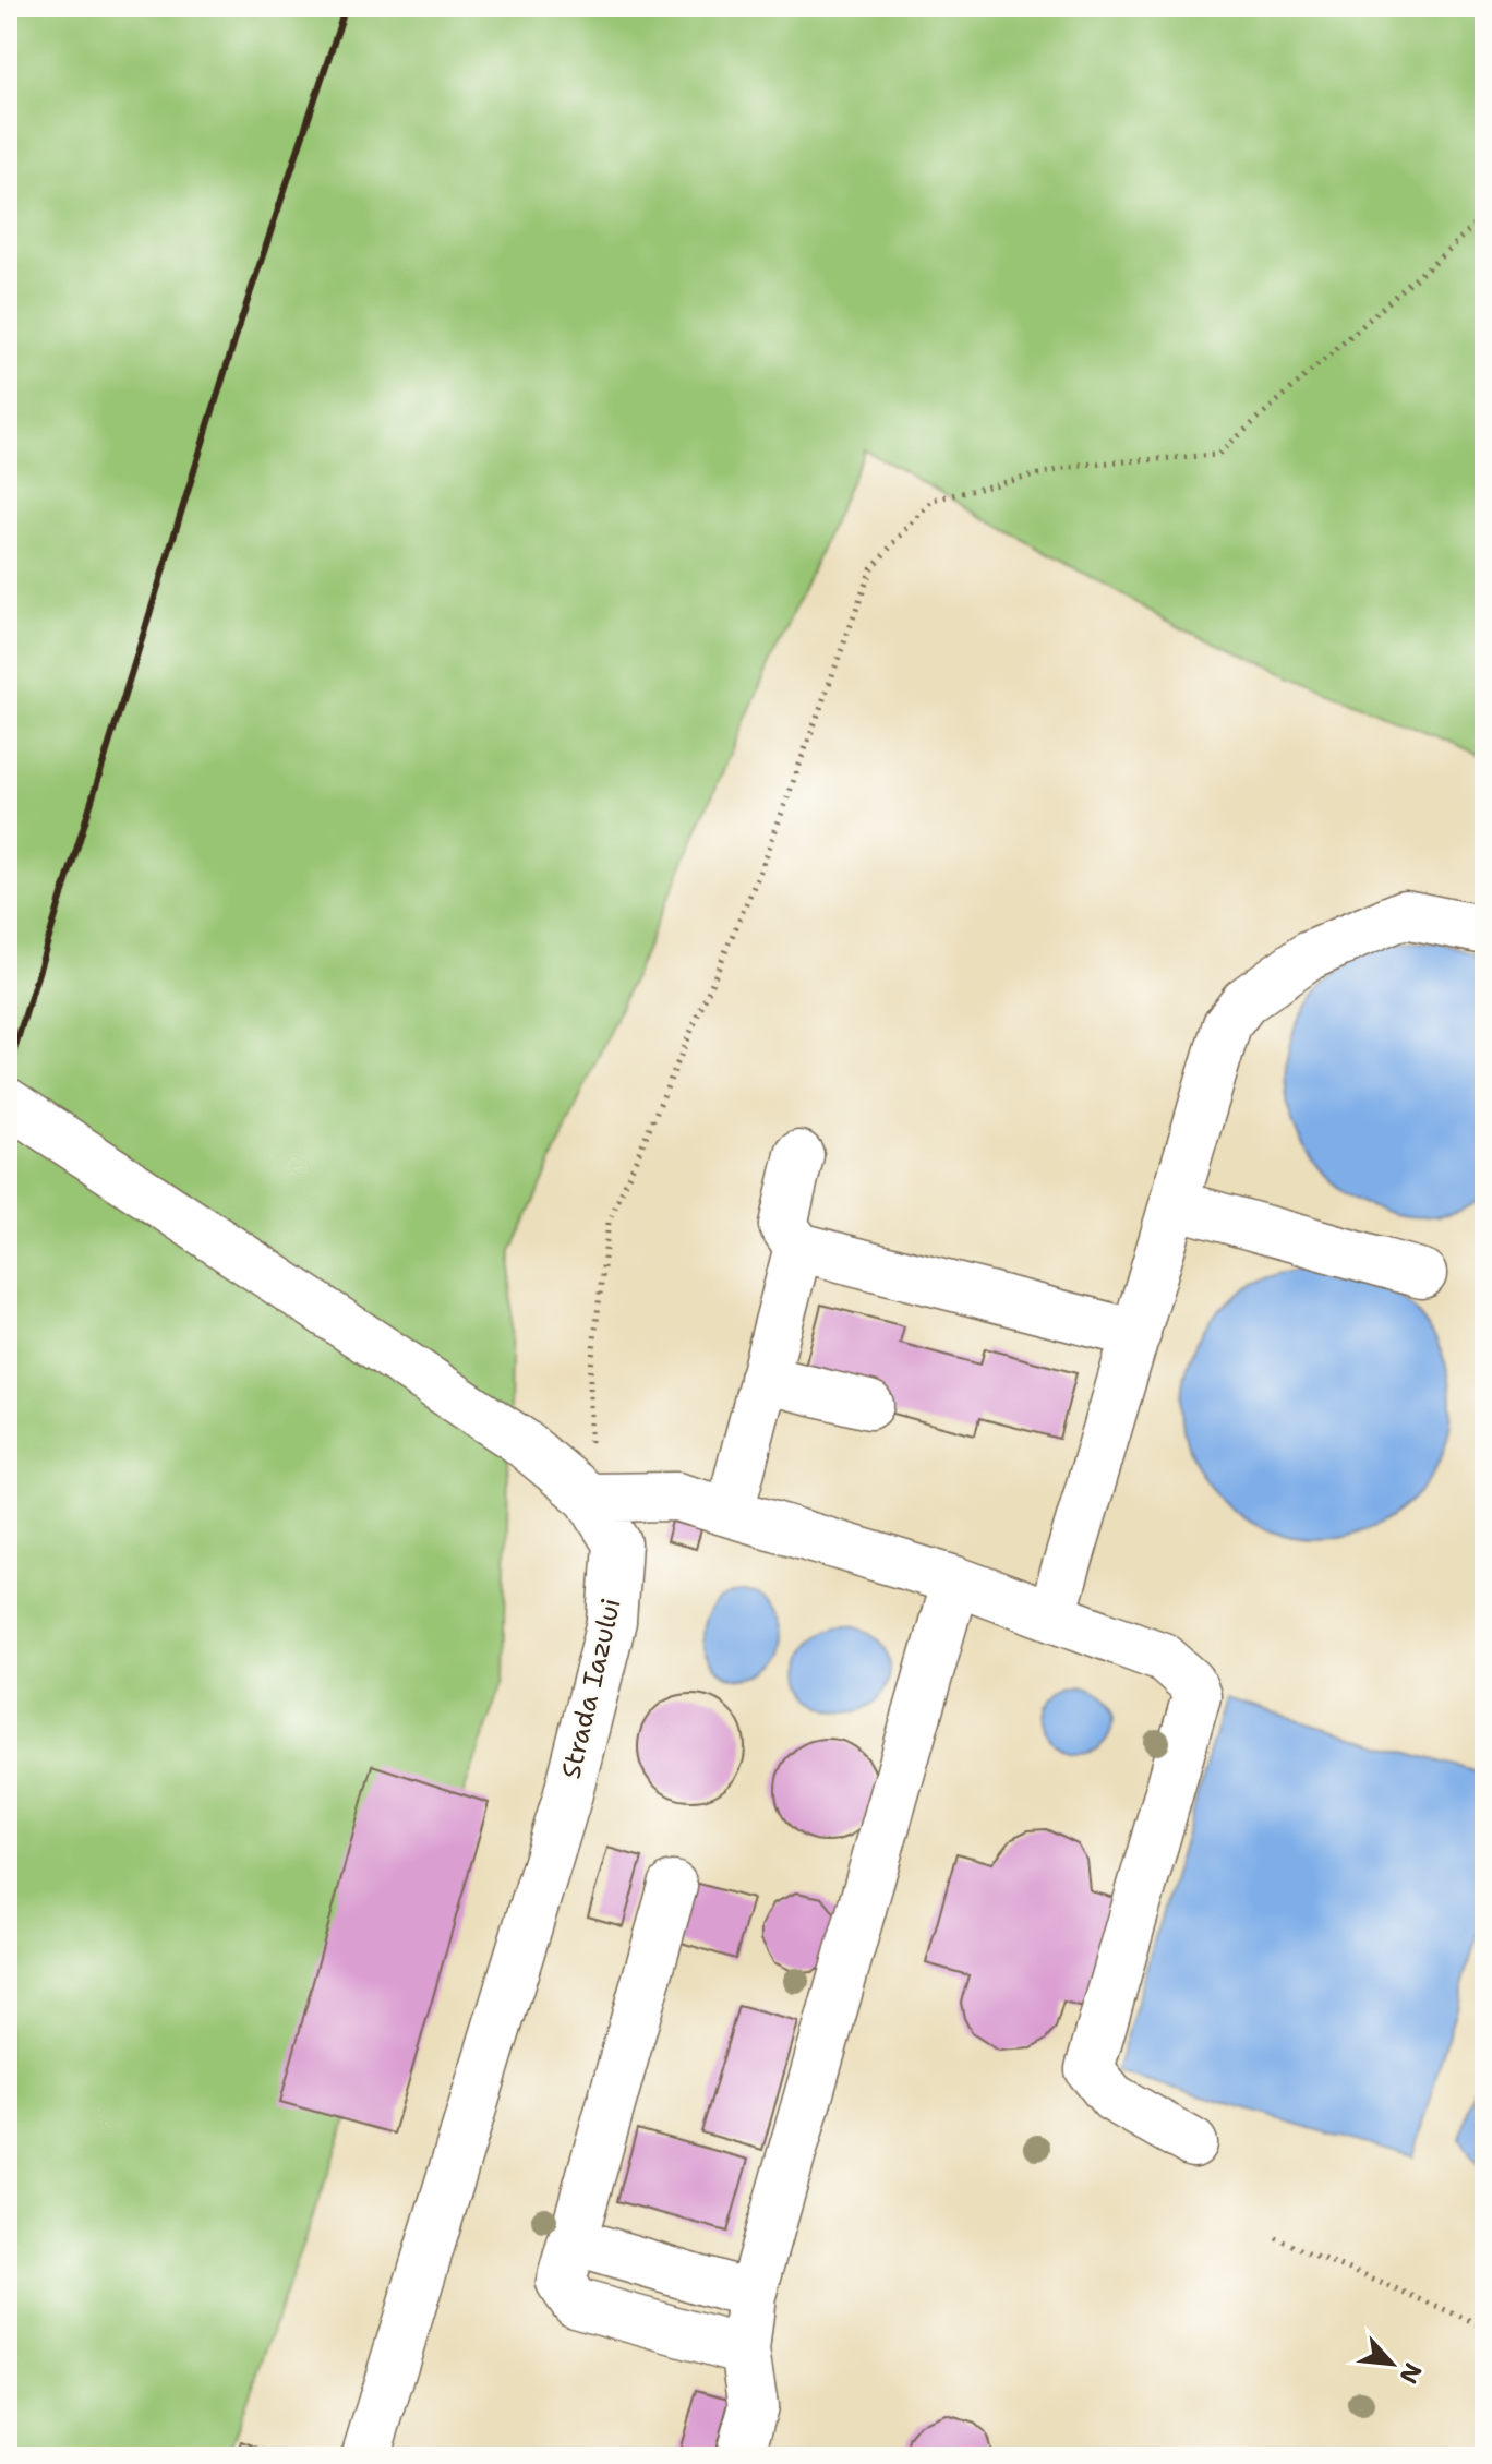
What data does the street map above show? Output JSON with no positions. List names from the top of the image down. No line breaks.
{"streets":{"lane":["Strada Iazului"]},"north":"bottom right"}
